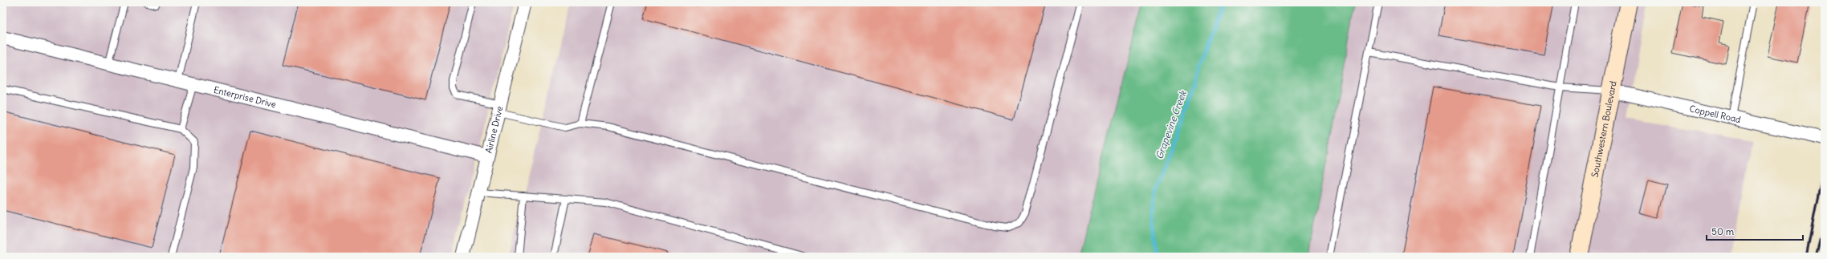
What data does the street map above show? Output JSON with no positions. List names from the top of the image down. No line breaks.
{"streets":{"street":["Enterprise Drive","Coppell Road","Southwestern Boulevard","Airline Drive"]},"crossings":[["Enterprise Drive","Airline Drive"],["Coppell Road","Southwestern Boulevard"]],"water":["Grapevine Creek"],"scale_bar":"50 m"}
